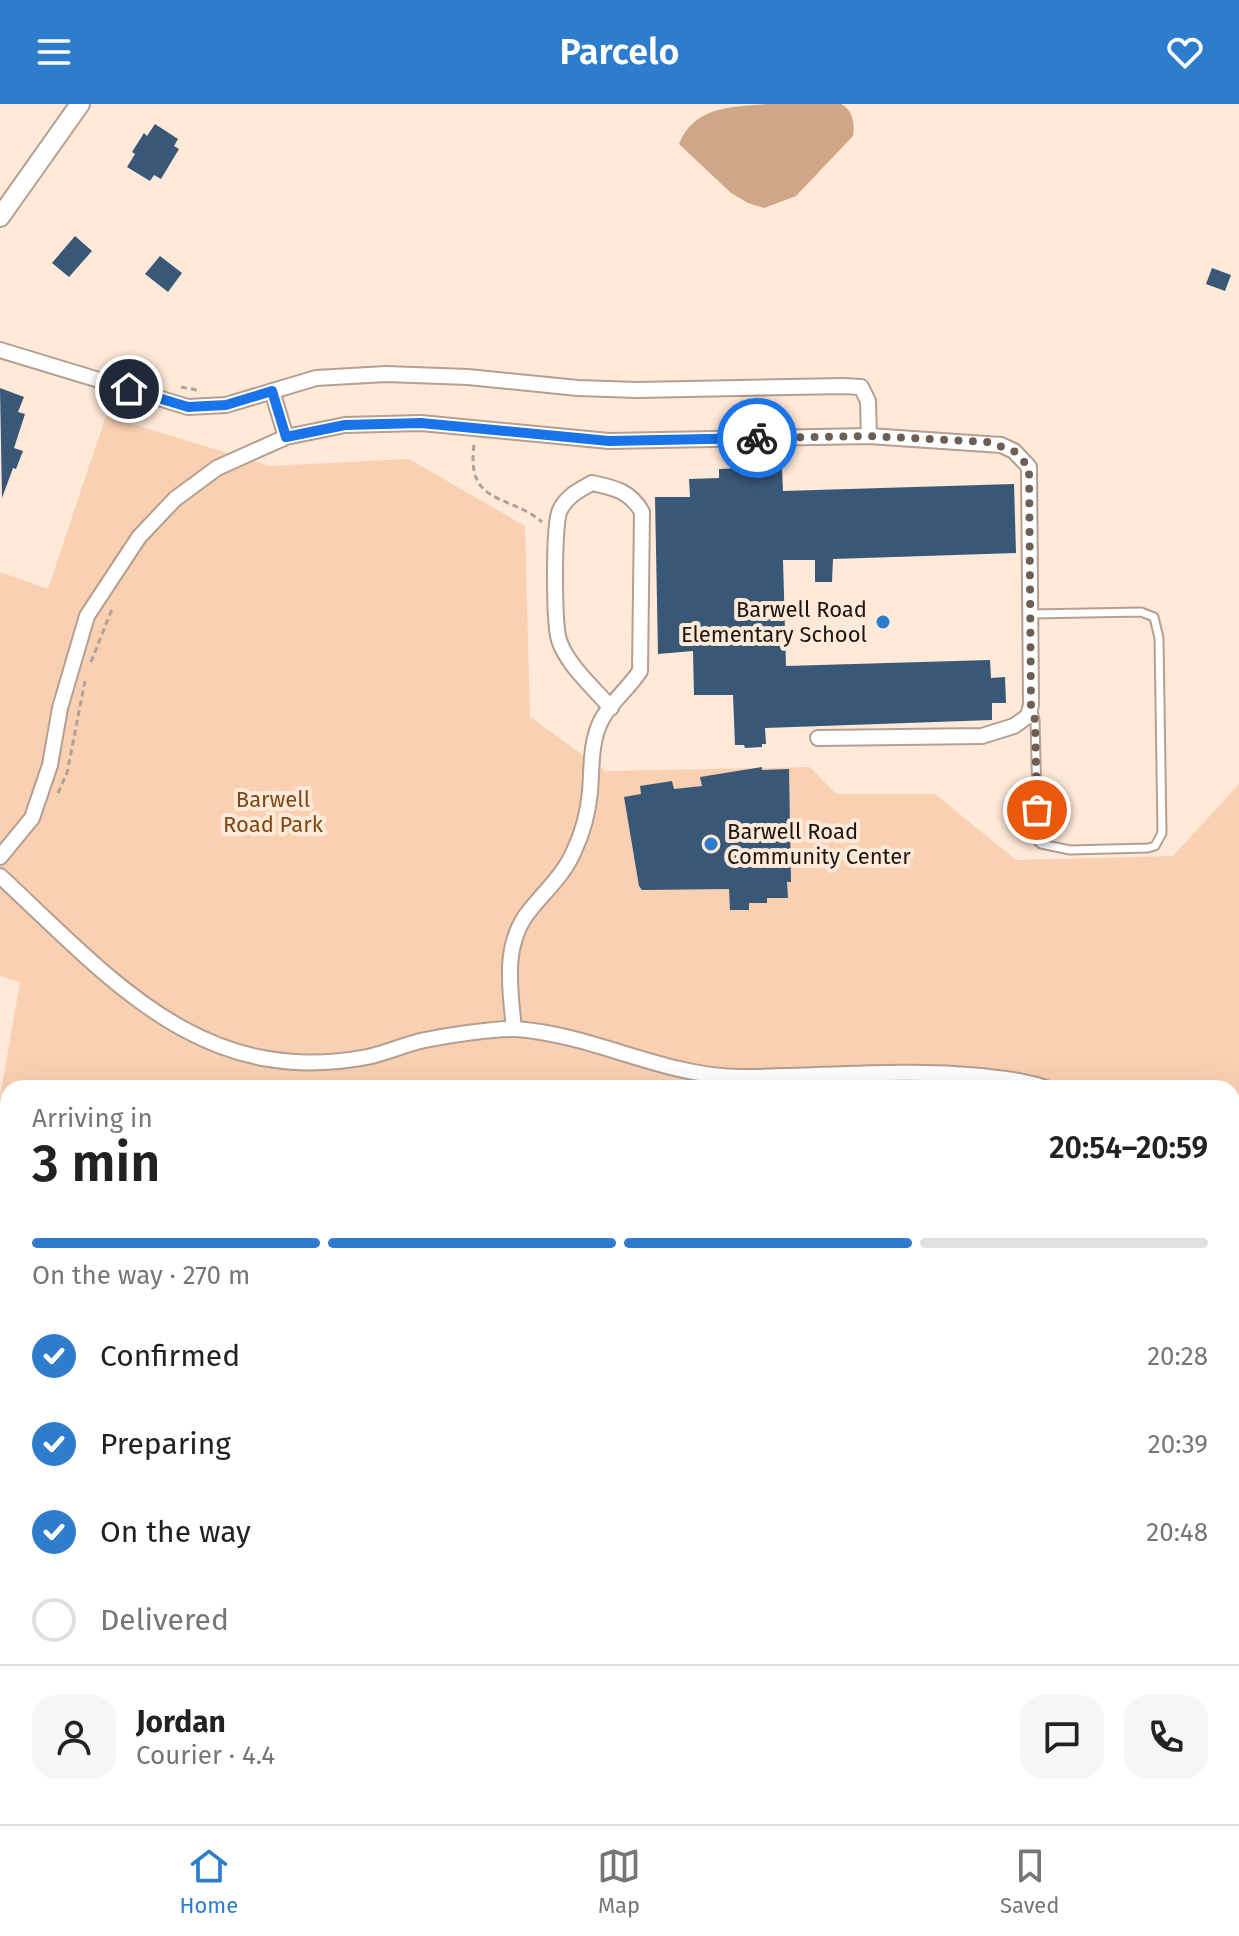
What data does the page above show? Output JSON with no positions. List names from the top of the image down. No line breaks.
{"parks":["Barwell Road Park"],"places":["Barwell Road Elementary School","Barwell Road Community Center"],"page":{"header":"Parcelo","heading":["3 min","Arriving in","20:54–20:59"],"panel":["Jordan","Courier · 4.4"],"bar":"On the way · 270 m","list":[["Confirmed","20:28"],["Preparing","20:39"],["On the way","20:48"],"Delivered"],"tabs":["Home","Map","Saved"]}}
